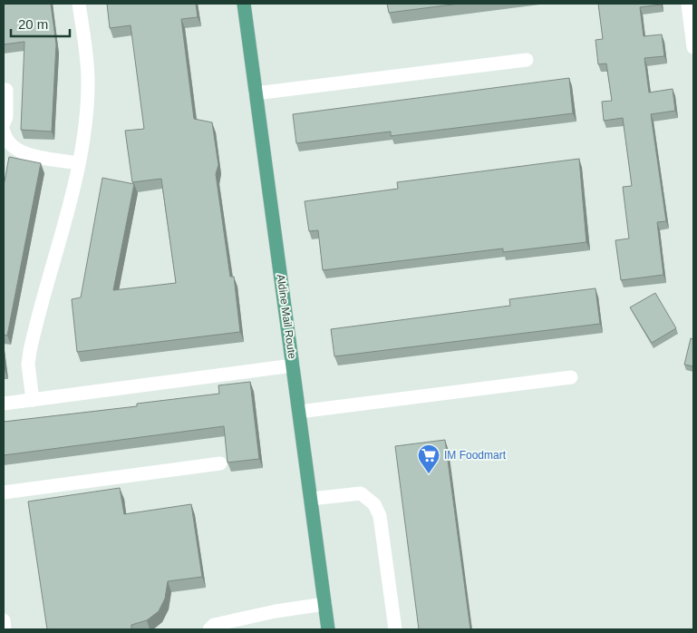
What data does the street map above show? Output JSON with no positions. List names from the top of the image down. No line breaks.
{"streets":{"main road":["Aldine Mail Route"]},"places":{"supermarket":["IM Foodmart"]},"scale_bar":"20 m"}
